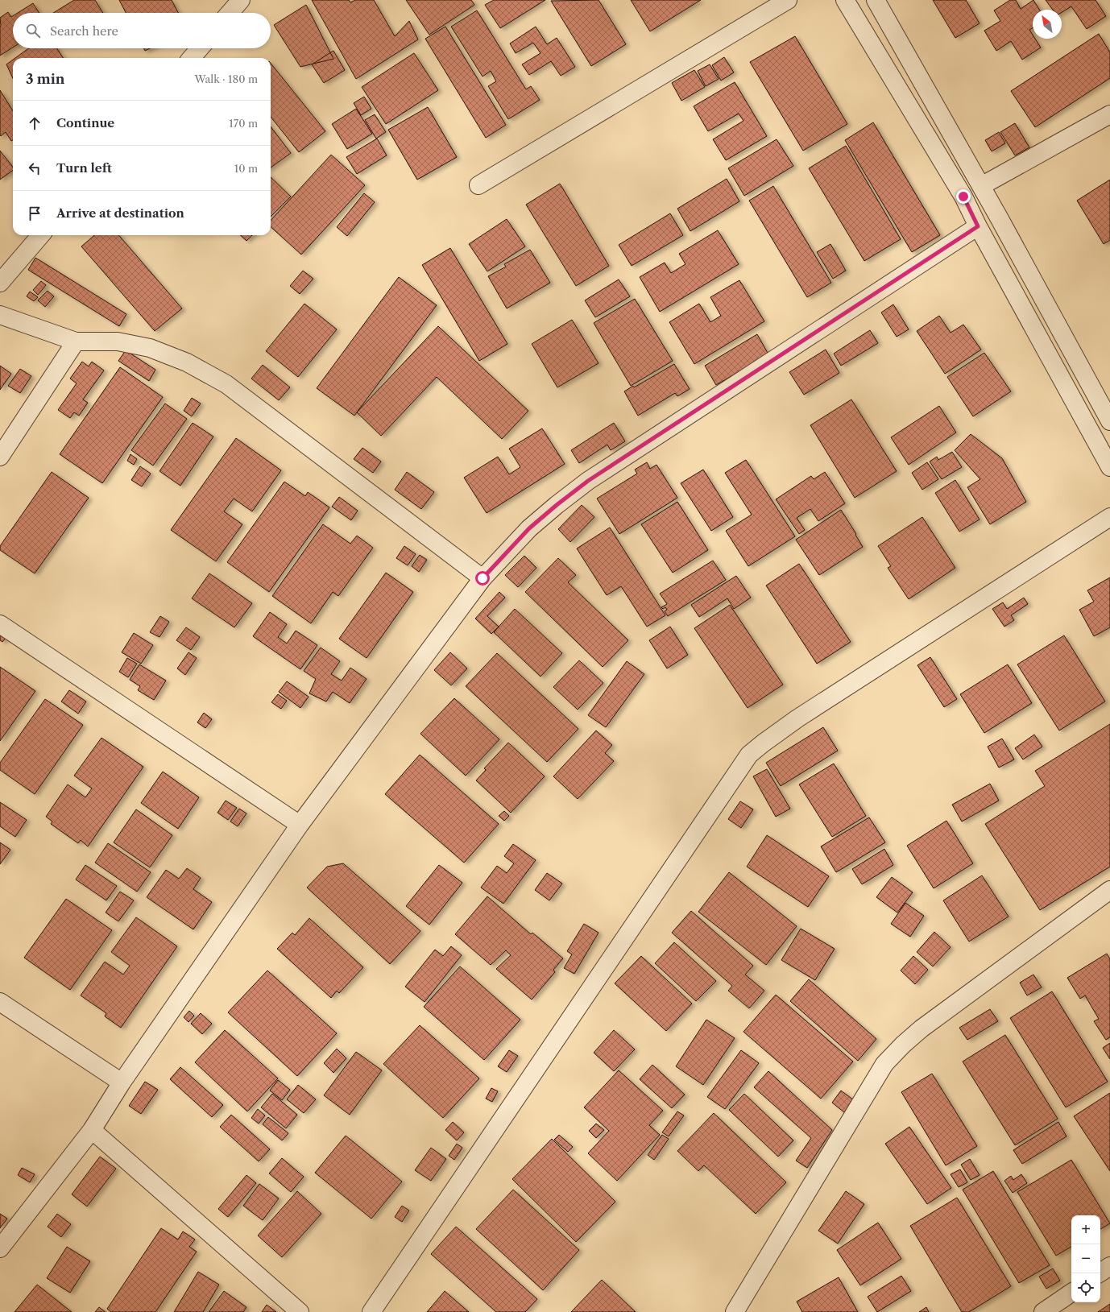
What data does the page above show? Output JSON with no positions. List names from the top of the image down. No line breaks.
{"north":"top left","page":{"search":"Search here","heading":["3 min","Walk · 180 m"],"list":[["Continue","170 m"],["Turn left","10 m"],"Arrive at destination"],"map_buttons":["+","−"]}}
